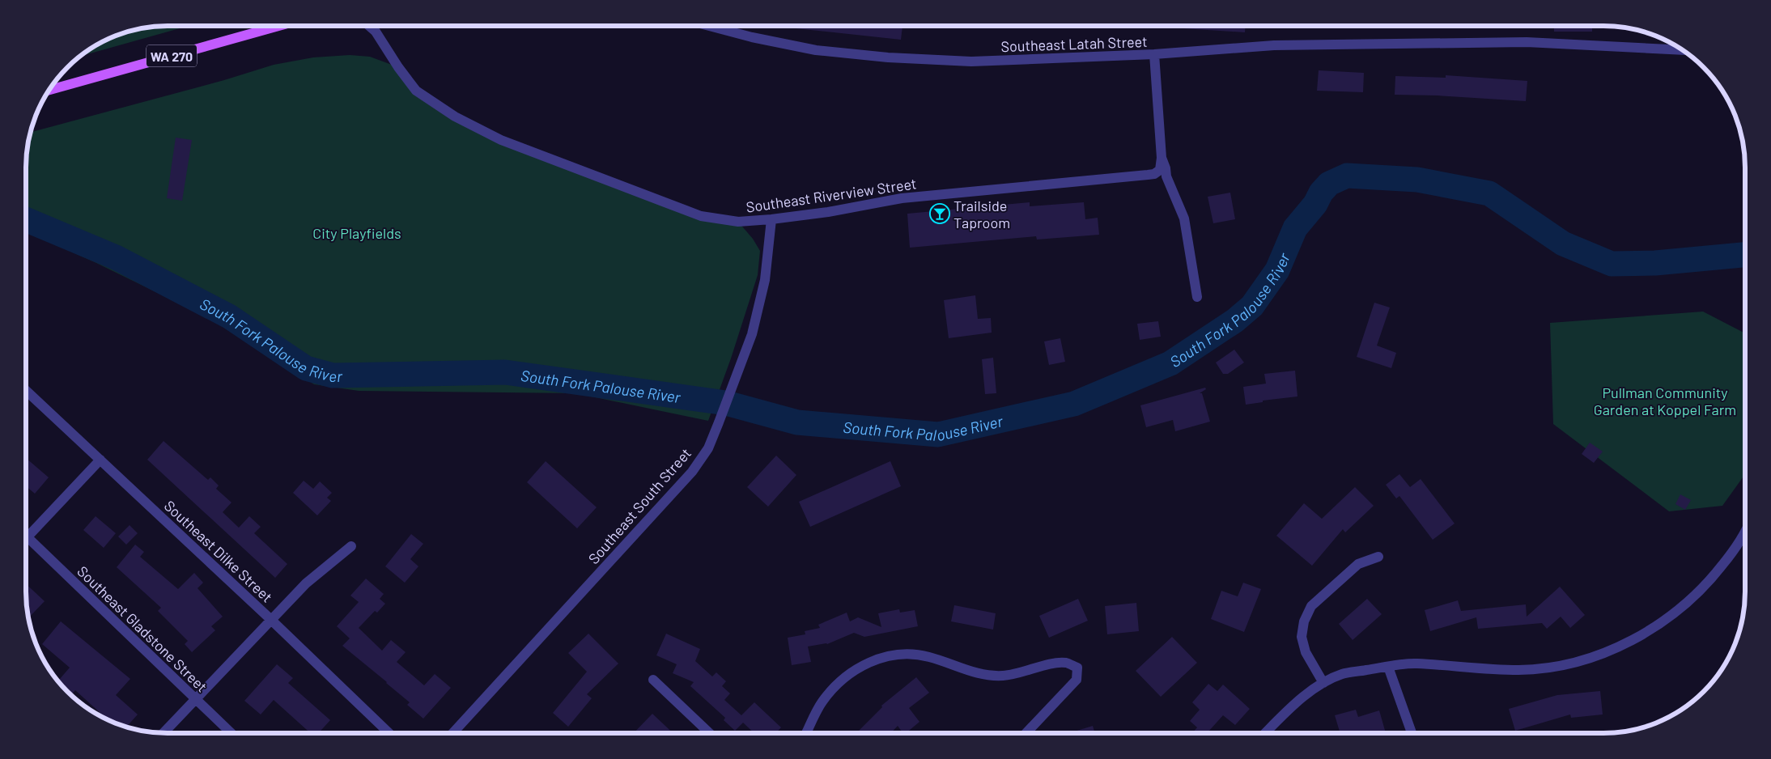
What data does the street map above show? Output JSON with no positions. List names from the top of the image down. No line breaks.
{"streets":{"main road":["WA 270"],"street":["Southeast Latah Street","Southeast Riverview Street","Southeast South Street","Southeast Dilke Street","Southeast Gladstone Street"]},"crossings":[["Southeast Riverview Street","Southeast South Street"]],"water":["South Fork Palouse River"],"parks":["City Playfields","Pullman Community Garden at Koppel Farm"],"places":{"bar":["Trailside Taproom"]}}
